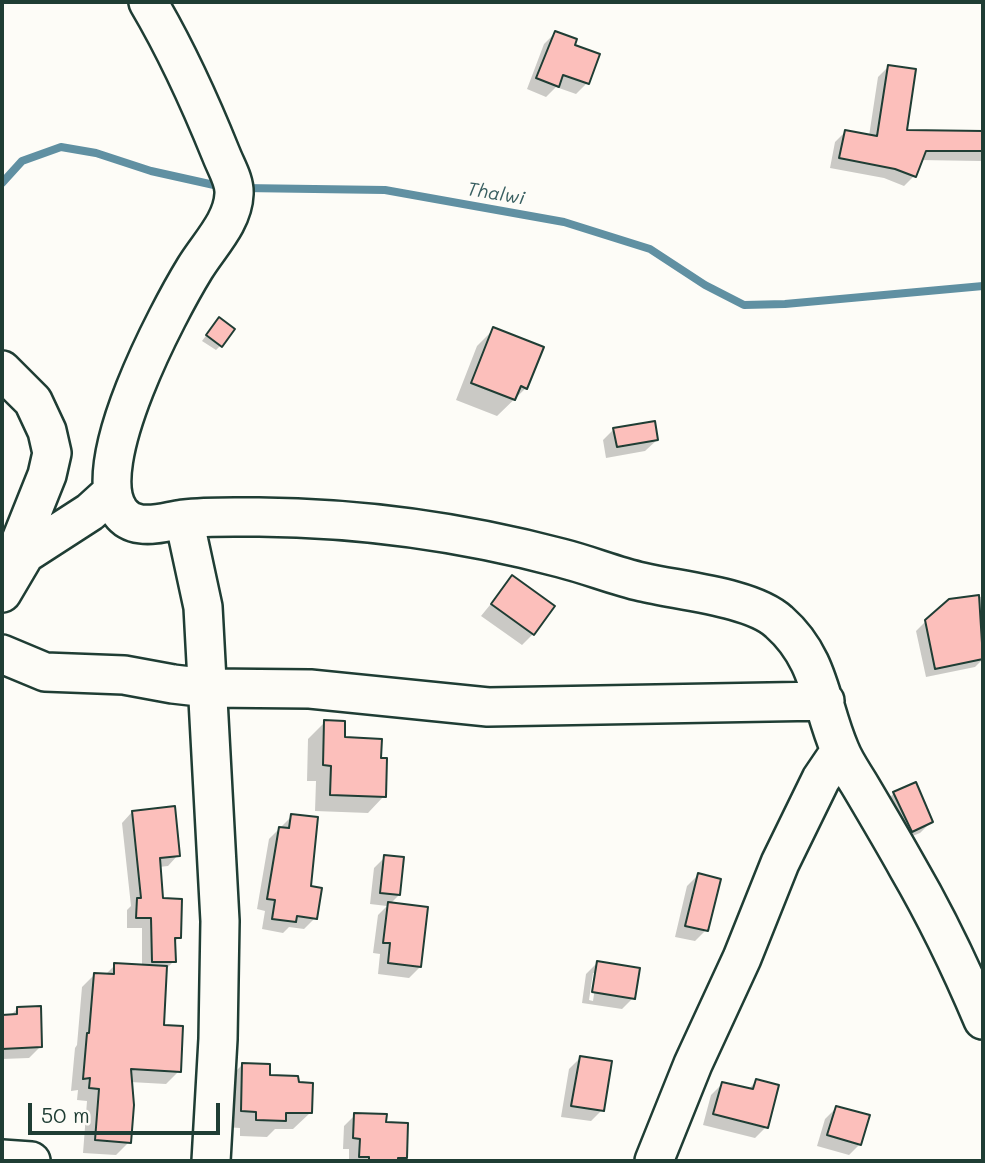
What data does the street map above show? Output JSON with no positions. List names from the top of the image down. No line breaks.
{"water":["Thalwi"],"scale_bar":"50 m"}
